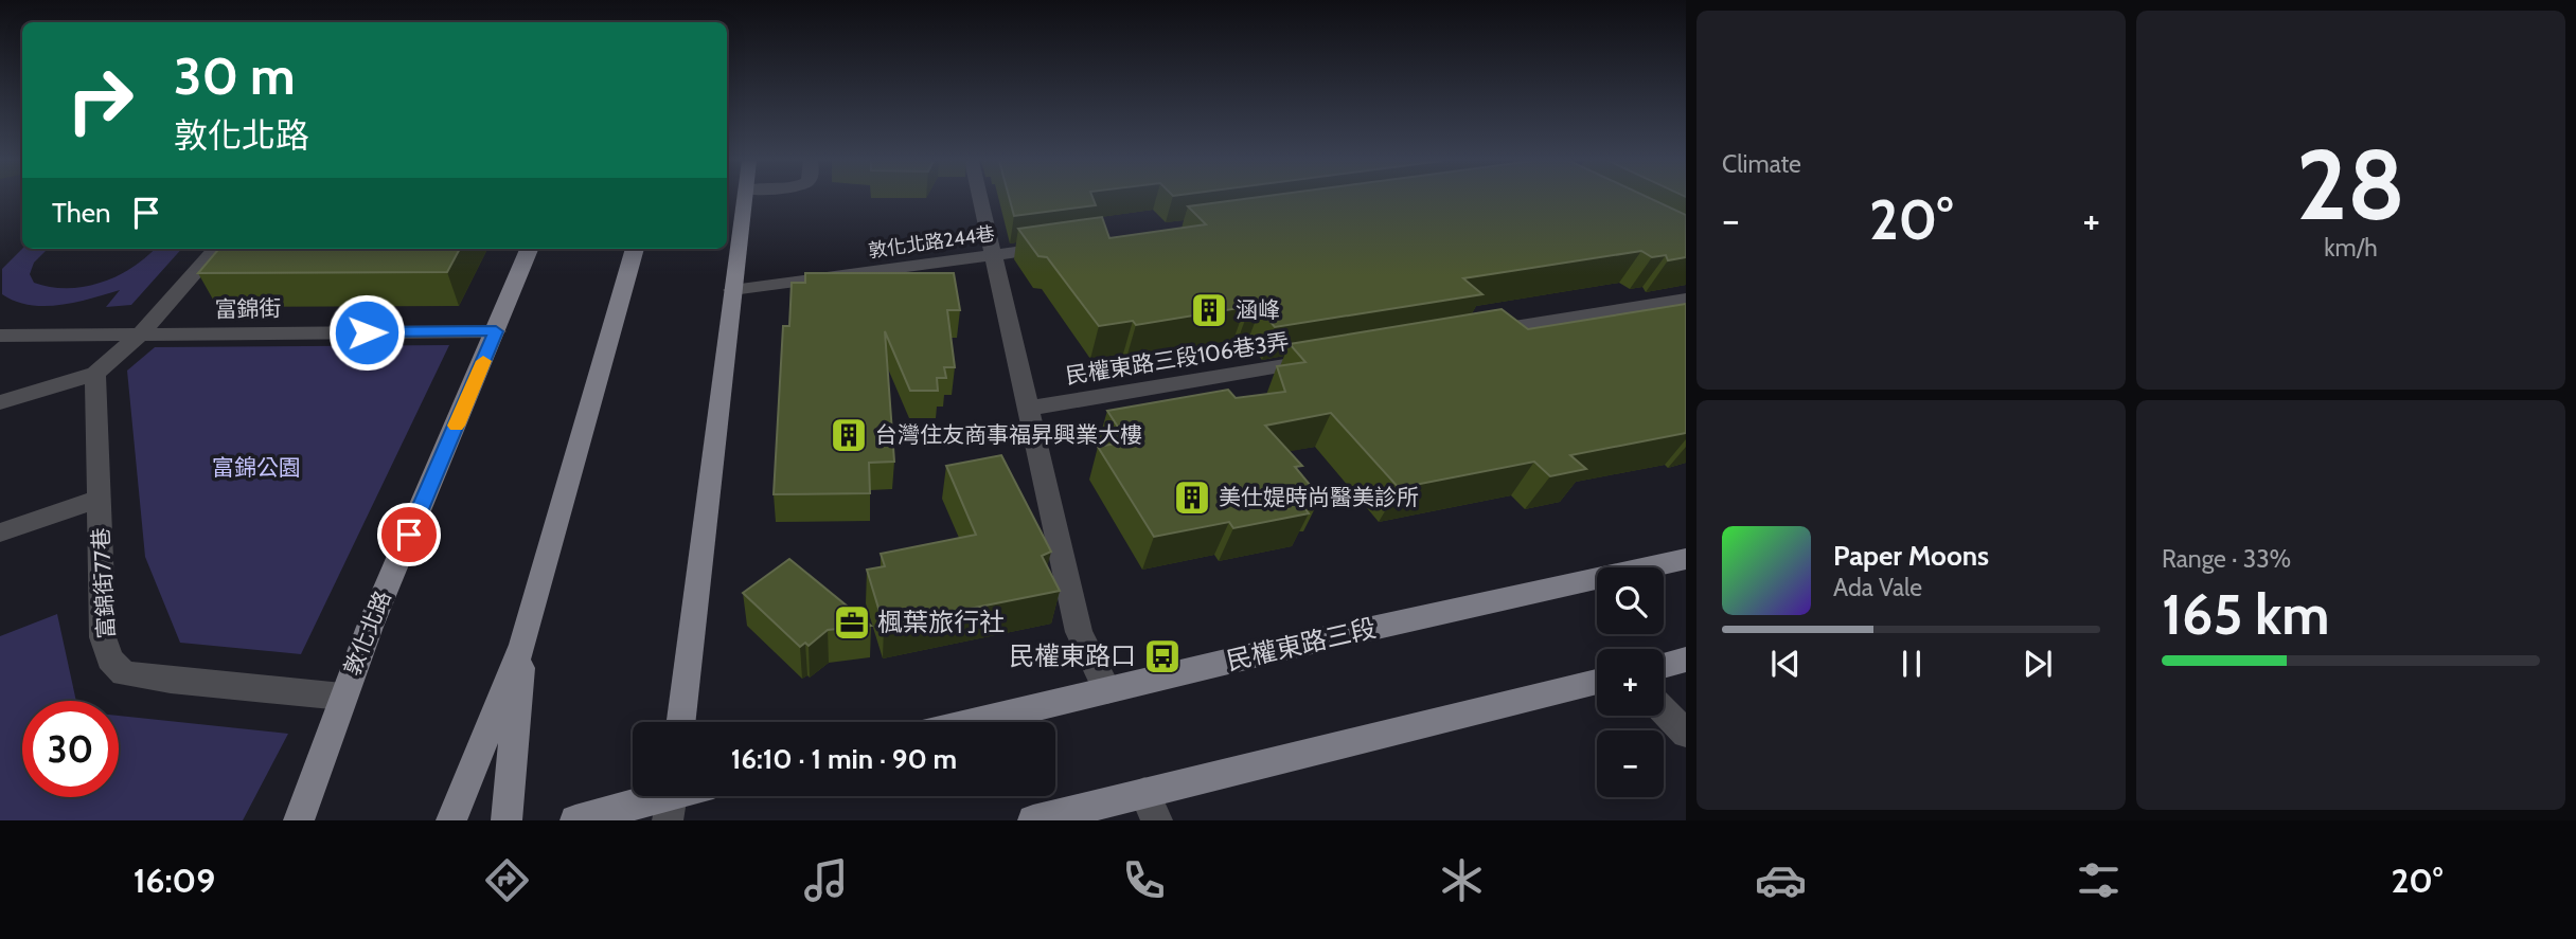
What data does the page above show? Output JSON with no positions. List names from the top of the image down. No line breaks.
{"streets":{"main road":["敦化北路","民權東路三段"],"street":["敦化北路244巷","富錦街","民權東路三段106巷3弄","富錦街77巷"]},"crossings":[["富錦街","敦化北路"],["富錦街77巷","敦化北路"]],"parks":["富錦公園"],"places":{"building":["涵峰","台灣住友商事福昇興業大樓","美仕媞時尚醫美診所"],"office":["楓葉旅行社"],"bus stop":["民權東路口"]},"page":{"tile":["Climate",["28","km/h"],["Range · 33%","165 km"]],"turn":["30 m","敦化北路"],"then":"Then","heat":["−","20°","+"],"song":["Paper Moons","Ada Vale"],"map_buttons":["+","−"],"limit":"30","trip":"16:10 · 1 min · 90 m","tabs":["16:09","20°"]}}
